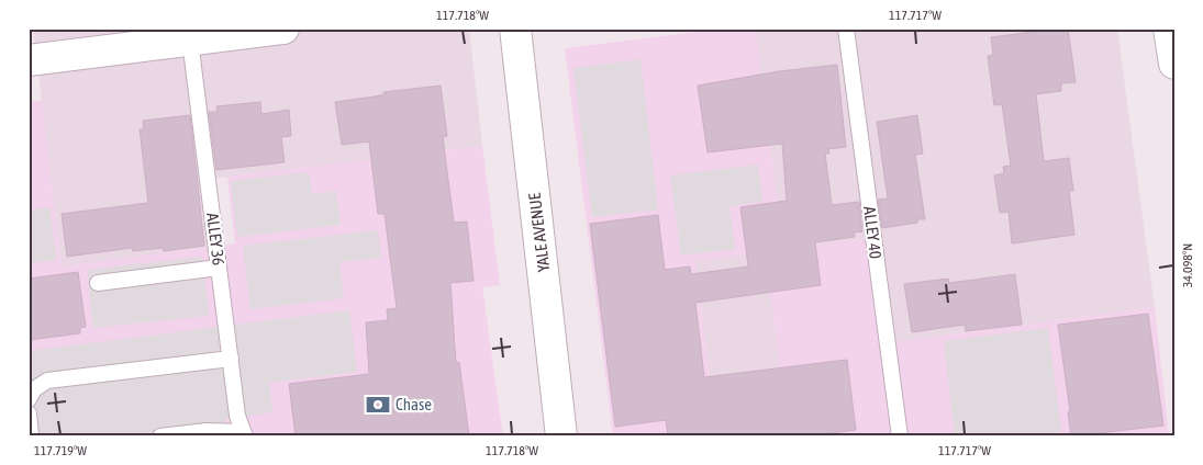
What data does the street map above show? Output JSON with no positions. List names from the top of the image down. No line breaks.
{"streets":{"street":["YALE AVENUE"],"lane":["ALLEY 40","ALLEY 36"]},"places":{"bank":["Chase"]},"coordinates":["117.718°W","117.717°W","34.098°N","117.719°W"]}
